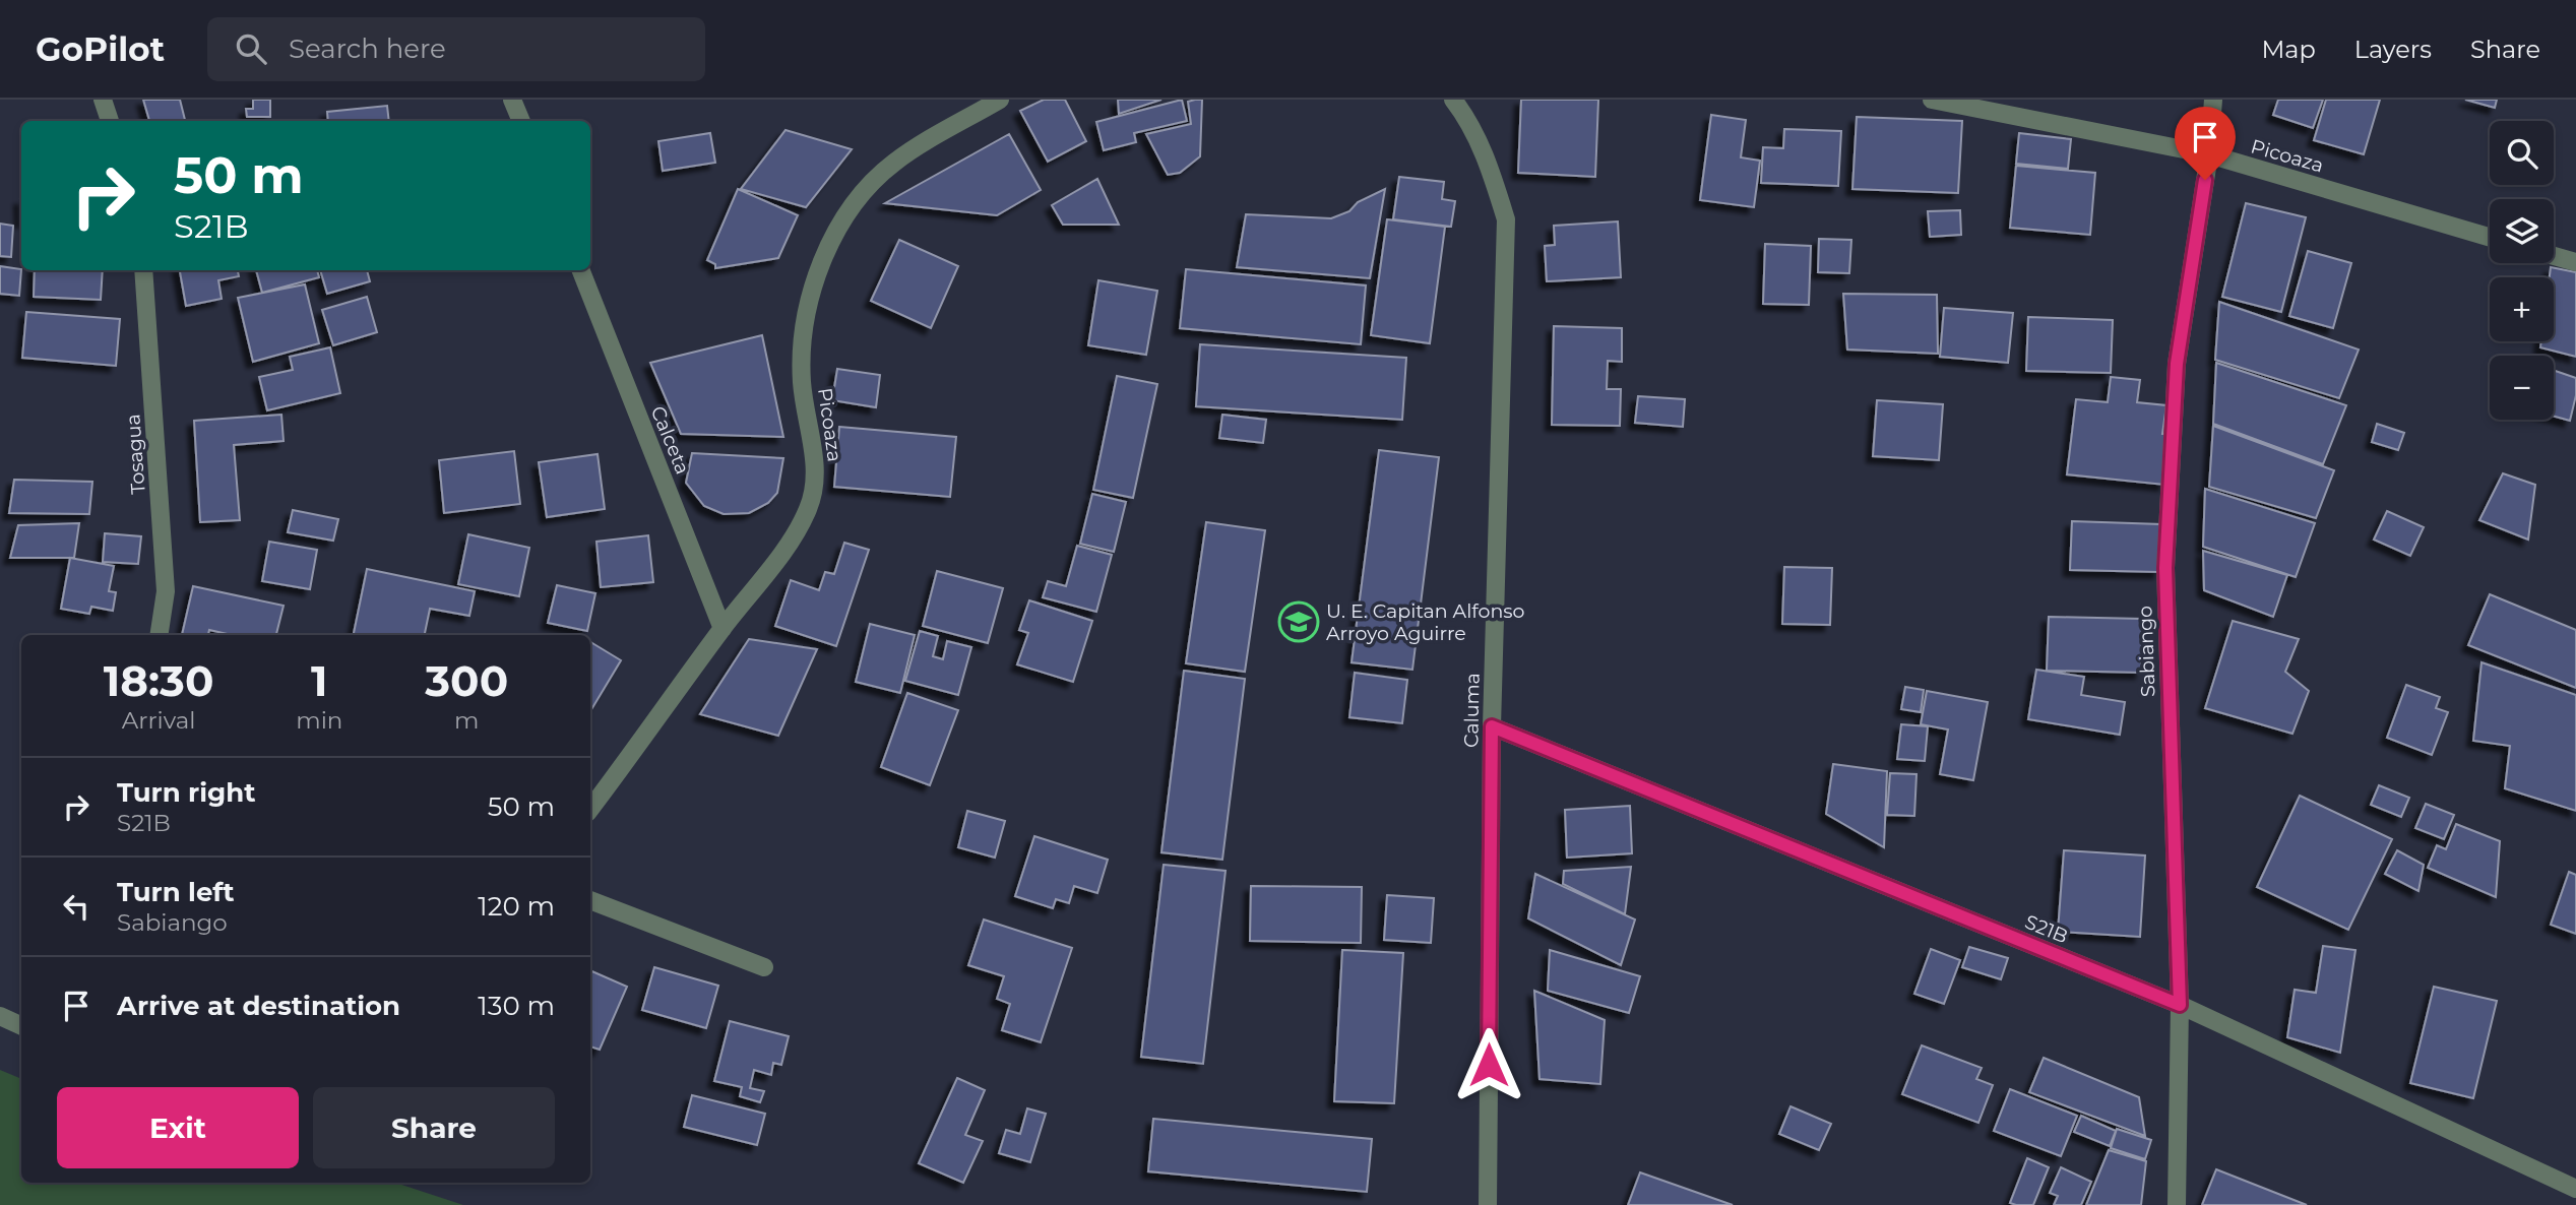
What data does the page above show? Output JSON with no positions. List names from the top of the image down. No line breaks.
{"streets":{"street":["Picoaza","Calceta","Tosagua","Sabiango","Caluma","S21B"]},"crossings":[["Picoaza","Calceta"],["Picoaza","Sabiango"],["Sabiango","S21B"],["Caluma","S21B"]],"places":{"school or university":["U. E. Capitan Alfonso Arroyo Aguirre"]},"page":{"header":"GoPilot","search":"Search here","nav":["Map","Layers","Share"],"map_buttons":["+","−"],"turn":["50 m","S21B"],"eta":["18:30","Arrival","1","min","300","m"],"list":[{"name":"Turn right","note":"S21B","value":"50 m"},{"name":"Turn left","note":"Sabiango","value":"120 m"},{"name":"Arrive at destination","value":"130 m"}],"buttons":["Exit","Share"]}}
